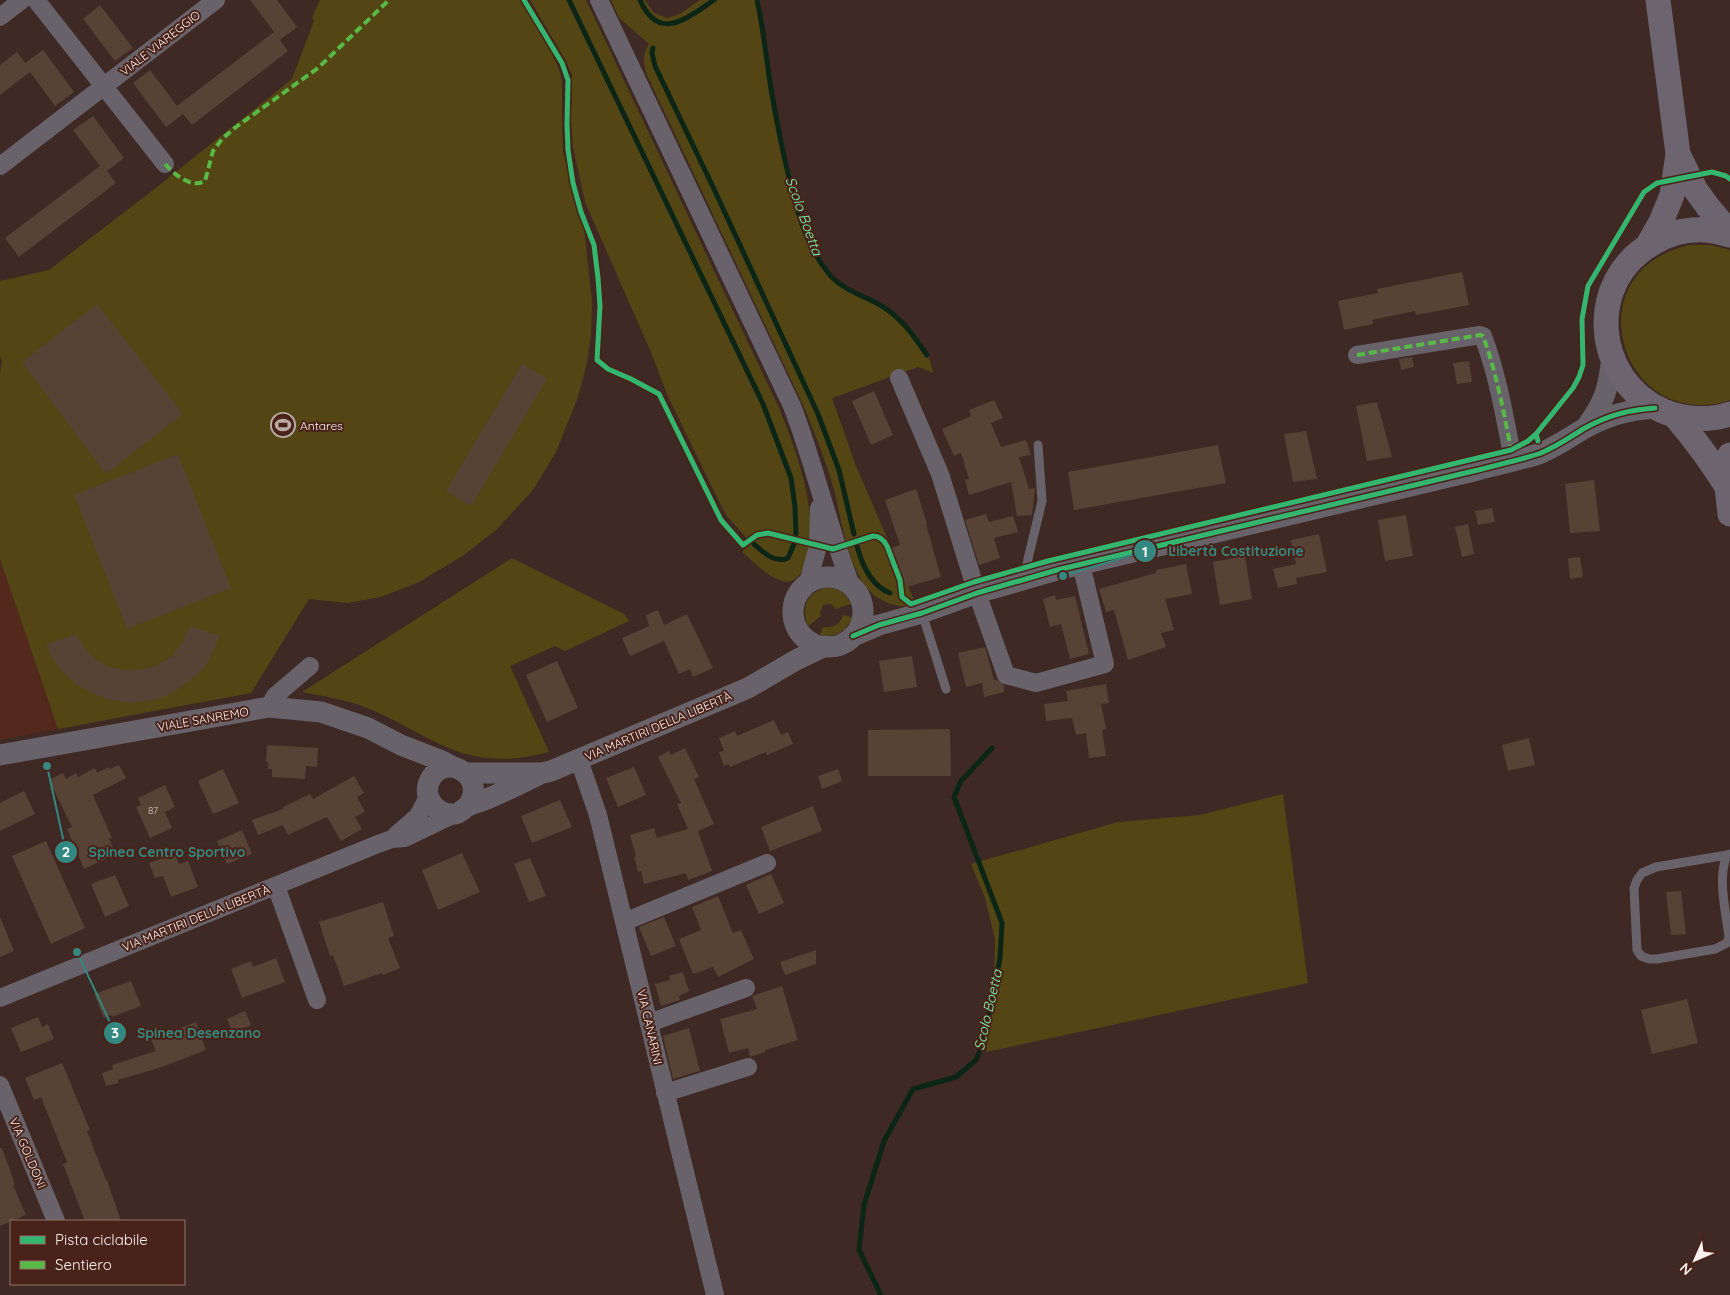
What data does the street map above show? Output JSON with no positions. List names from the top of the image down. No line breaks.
{"streets":{"street":["VIALE VIAREGGIO","VIALE SANREMO","VIA MARTIRI DELLA LIBERTÀ","VIA CANARINI","VIA GOLDONI"]},"crossings":[["VIALE SANREMO","VIA MARTIRI DELLA LIBERTÀ"],["VIA MARTIRI DELLA LIBERTÀ","VIA CANARINI"]],"water":["Scolo Boetta"],"places":{"sports":["Antares"],"other":["Libertà Costituzione","Spinea Centro Sportivo","Spinea Desenzano"]},"house_numbers":["87"],"legend":["Pista ciclabile","Sentiero"],"north":"bottom left"}
